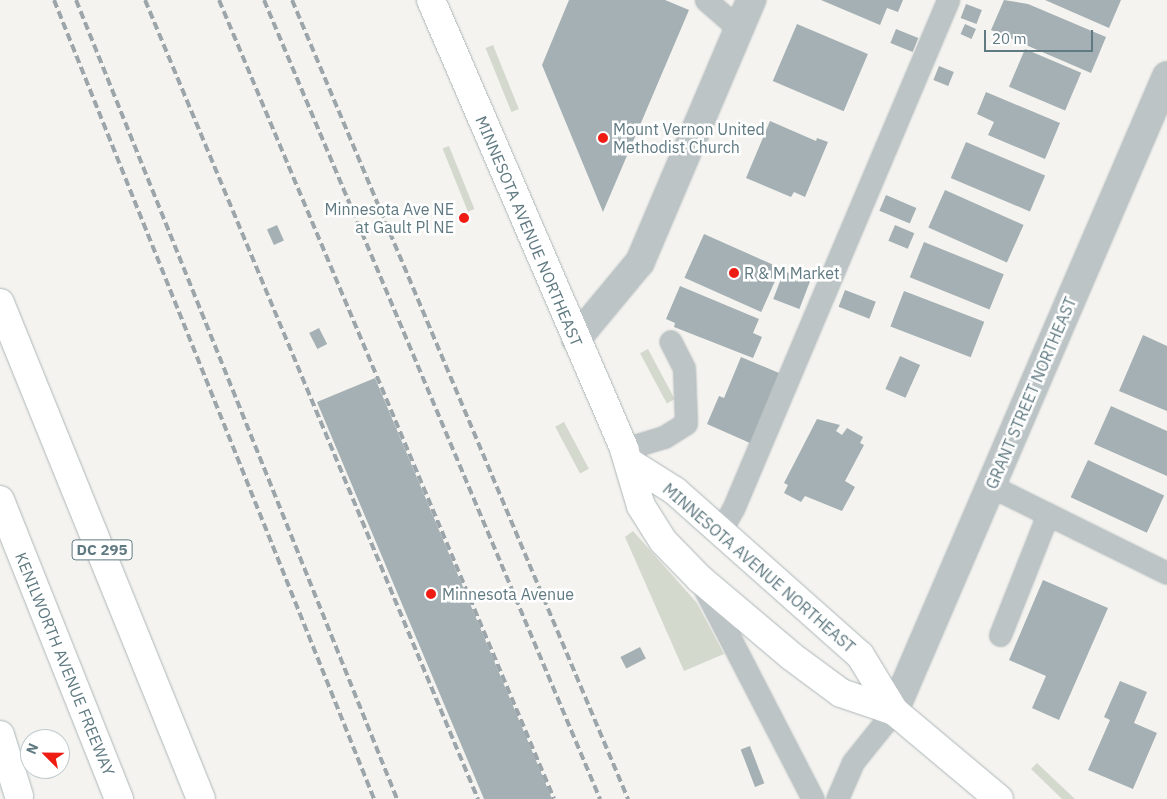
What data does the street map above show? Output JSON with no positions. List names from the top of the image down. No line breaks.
{"streets":{"main road":["MINNESOTA AVENUE NORTHEAST","DC 295","KENILWORTH AVENUE FREEWAY"],"street":["GRANT STREET NORTHEAST"]},"crossings":[["MINNESOTA AVENUE NORTHEAST","GRANT STREET NORTHEAST"]],"places":["Mount Vernon United Methodist Church","Minnesota Ave NE at Gault Pl NE","R & M Market","Minnesota Avenue"],"scale_bar":"20 m","north":"top left"}
